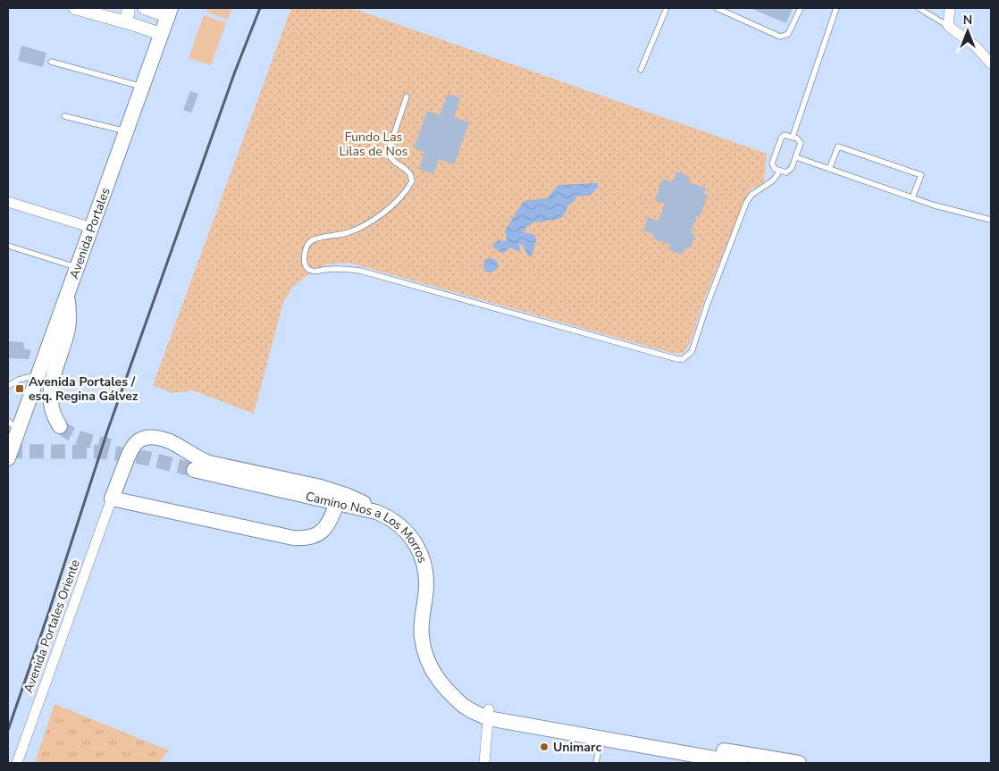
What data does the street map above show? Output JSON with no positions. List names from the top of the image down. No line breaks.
{"streets":{"main road":["Avenida Portales","Camino Nos a Los Morros"],"street":["Avenida Portales Oriente"]},"parks":["Fundo Las Lilas de Nos"],"places":{"transit":["Avenida Portales / esq. Regina Gálvez"],"other":["Unimarc"]},"north":"top"}
